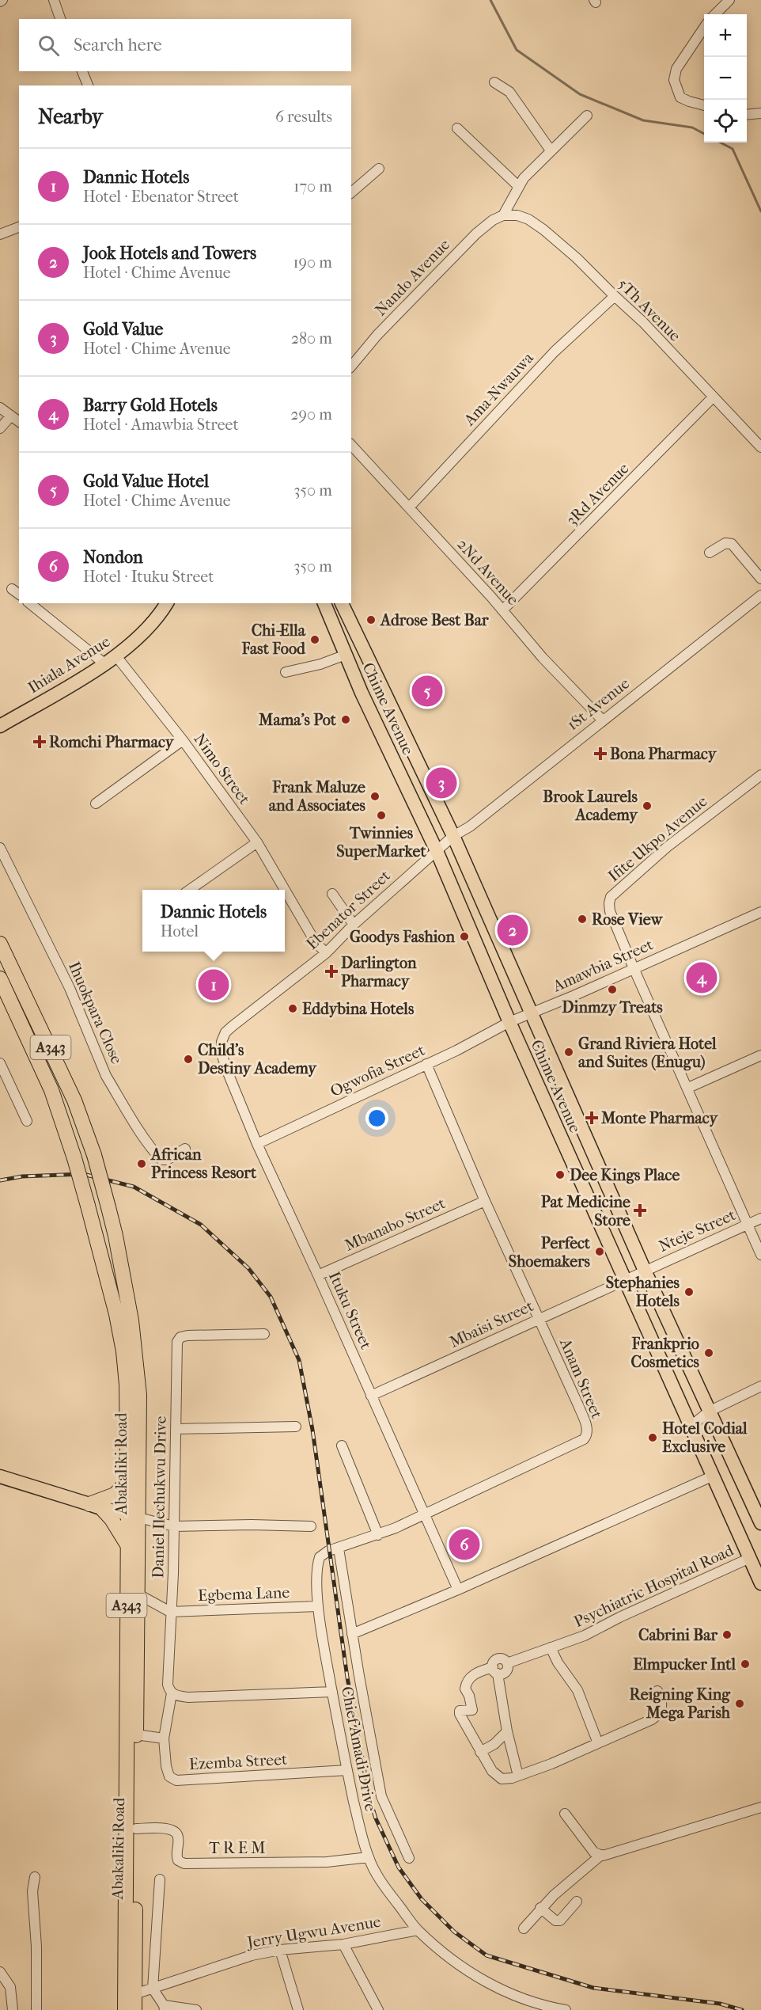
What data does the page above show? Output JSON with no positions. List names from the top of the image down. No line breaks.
{"streets":{"highway":["A343","Abakaliki Road"],"main road":["Ihiala Avenue","Chime Avenue"],"street":["Nando Avenue","5Th Avenue","Ama-Nwauwa","3Rd Avenue","2Nd Avenue","1St Avenue","Nimo Street","Ifite Ukpo Avenue","Ebenator Street","Amawbia Street","Ihuokpara Close","Ogwofia Street","Mbanabo Street","Nteje Street","Ituku Street","Mbaisi Street","Anam Street","Daniel Ilechukwu Drive","Psychiatric Hospital Road","Egbema Lane","Chief Amadi Drive","Ezemba Street","T R E M","Jerry Ugwu Avenue"]},"crossings":[["Nando Avenue","5Th Avenue"],["5Th Avenue","Ama-Nwauwa"],["5Th Avenue","3Rd Avenue"],["Ama-Nwauwa","2Nd Avenue"],["3Rd Avenue","2Nd Avenue"],["2Nd Avenue","1St Avenue"],["Ihiala Avenue","Nimo Street"],["1St Avenue","Chime Avenue"],["1St Avenue","Ebenator Street"],["Chime Avenue","Ebenator Street"],["Chime Avenue","Amawbia Street"],["Chime Avenue","Ogwofia Street"],["Chime Avenue","Nteje Street"],["Chime Avenue","Mbaisi Street"],["Chime Avenue","Psychiatric Hospital Road"],["Nimo Street","Ebenator Street"],["Ifite Ukpo Avenue","Amawbia Street"],["Ifite Ukpo Avenue","Nteje Street"],["Ebenator Street","Ituku Street"],["Amawbia Street","Ogwofia Street"],["Ogwofia Street","Ituku Street"],["Ogwofia Street","Anam Street"],["Mbanabo Street","Ituku Street"],["Mbanabo Street","Anam Street"],["Nteje Street","Mbaisi Street"],["Ituku Street","Mbaisi Street"],["Ituku Street","Anam Street"],["Mbaisi Street","Anam Street"],["Anam Street","Chief Amadi Drive"],["Abakaliki Road","T R E M"],["Abakaliki Road","Jerry Ugwu Avenue"],["Daniel Ilechukwu Drive","Egbema Lane"],["Daniel Ilechukwu Drive","Ezemba Street"],["Egbema Lane","Chief Amadi Drive"],["Chief Amadi Drive","Ezemba Street"],["Chief Amadi Drive","T R E M"],["Chief Amadi Drive","Jerry Ugwu Avenue"]],"places":{"other":["Adrose Best Bar","Chi-Ella Fast Food","Mama's Pot","Frank Maluze and Associates","Brook Laurels Academy","Twinnies SuperMarket","Rose View","Goodys Fashion","Dinmzy Treats","Eddybina Hotels","Grand Riviera Hotel and Suites (Enugu)","Child's Destiny Academy","African Princess Resort","Dee Kings Place","Perfect Shoemakers","Stephanies Hotels","Frankprio Cosmetics","Hotel Codial Exclusive","Cabrini Bar","Elmpucker Intl","Reigning King Mega Parish"],"health":["Romchi Pharmacy","Bona Pharmacy","Darlington Pharmacy","Monte Pharmacy","Pat Medicine Store"]},"page":{"map_buttons":["+","−"],"search":"Search here","heading":["Nearby","6 results"],"list":[{"mark":"1","name":"Dannic Hotels","note":"Hotel · Ebenator Street","value":"170 m"},{"mark":"2","name":"Jook Hotels and Towers","note":"Hotel · Chime Avenue","value":"190 m"},{"mark":"3","name":"Gold Value","note":"Hotel · Chime Avenue","value":"280 m"},{"mark":"4","name":"Barry Gold Hotels","note":"Hotel · Amawbia Street","value":"290 m"},{"mark":"5","name":"Gold Value Hotel","note":"Hotel · Chime Avenue","value":"350 m"},{"mark":"6","name":"Nondon","note":"Hotel · Ituku Street","value":"350 m"}],"pins":["5","3","2","4","1","6"],"popup":["Dannic Hotels","Hotel"]}}
